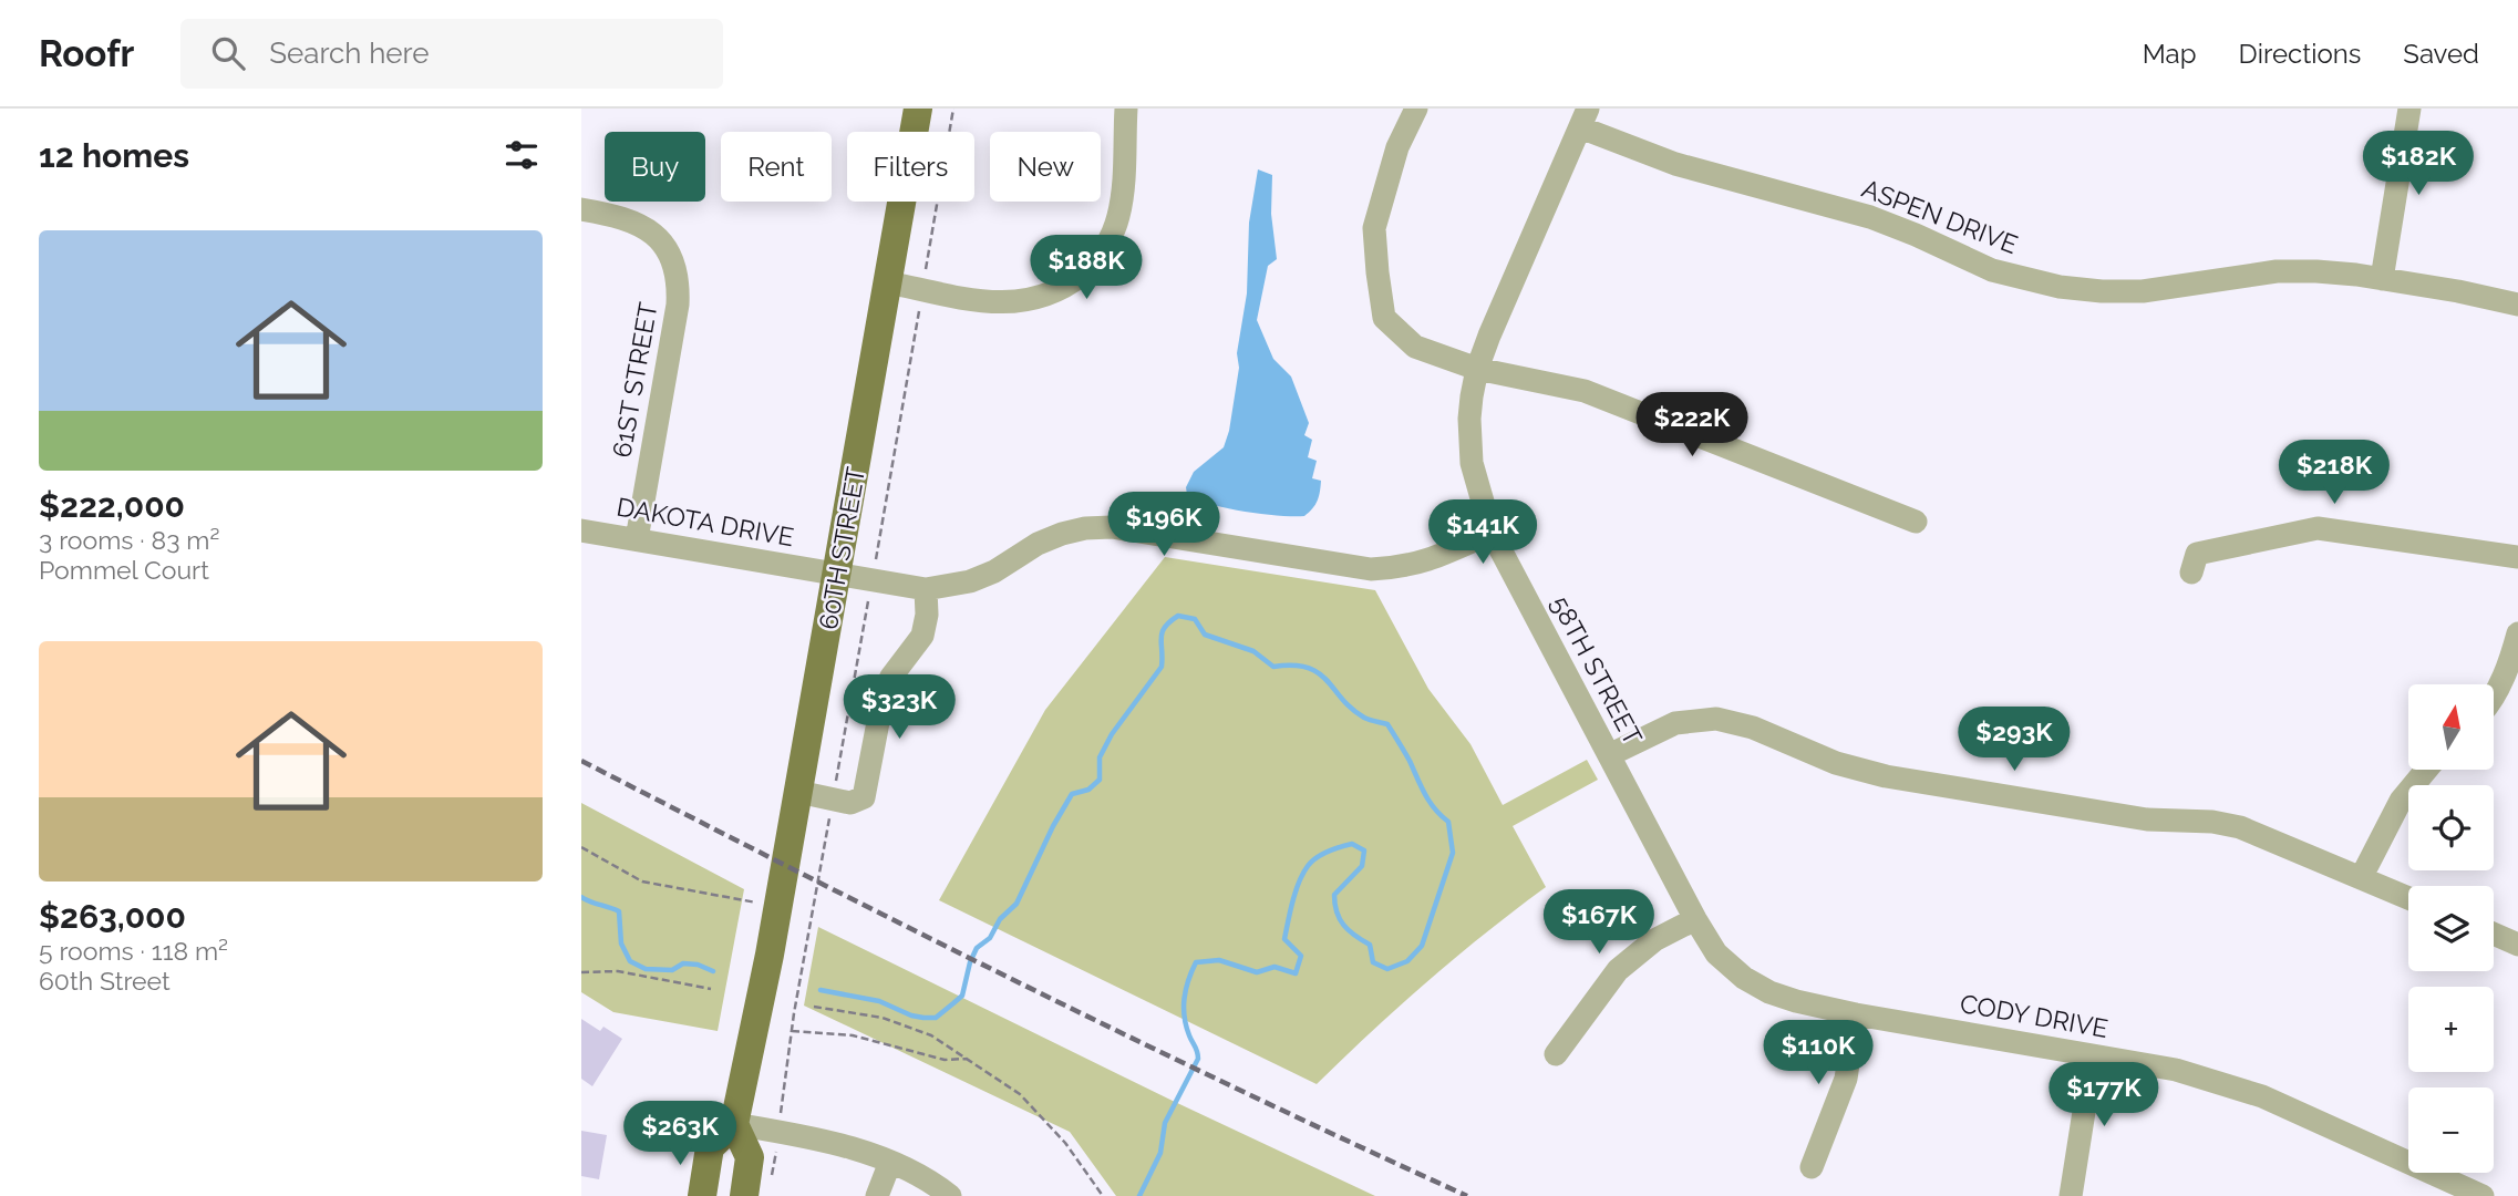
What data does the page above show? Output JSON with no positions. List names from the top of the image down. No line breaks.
{"streets":{"main road":["60TH STREET"],"street":["ASPEN DRIVE","61ST STREET","DAKOTA DRIVE","58TH STREET","CODY DRIVE"]},"crossings":[["ASPEN DRIVE","58TH STREET"],["61ST STREET","DAKOTA DRIVE"],["DAKOTA DRIVE","60TH STREET"],["DAKOTA DRIVE","58TH STREET"],["58TH STREET","CODY DRIVE"]],"north":"top","page":{"header":"Roofr","search":"Search here","nav":["Map","Directions","Saved"],"heading":"12 homes","price":["$182K","$188K","$222K","$218K","$196K","$141K","$323K","$293K","$167K","$110K","$177K","$263K"],"chip":["Buy","Rent","Filters","New"],"list":[{"name":"$222,000","note":"3 rooms · 83 m² · Pommel Court"},{"name":"$263,000","note":"5 rooms · 118 m² · 60th Street"}],"map_buttons":["+","−"]}}
